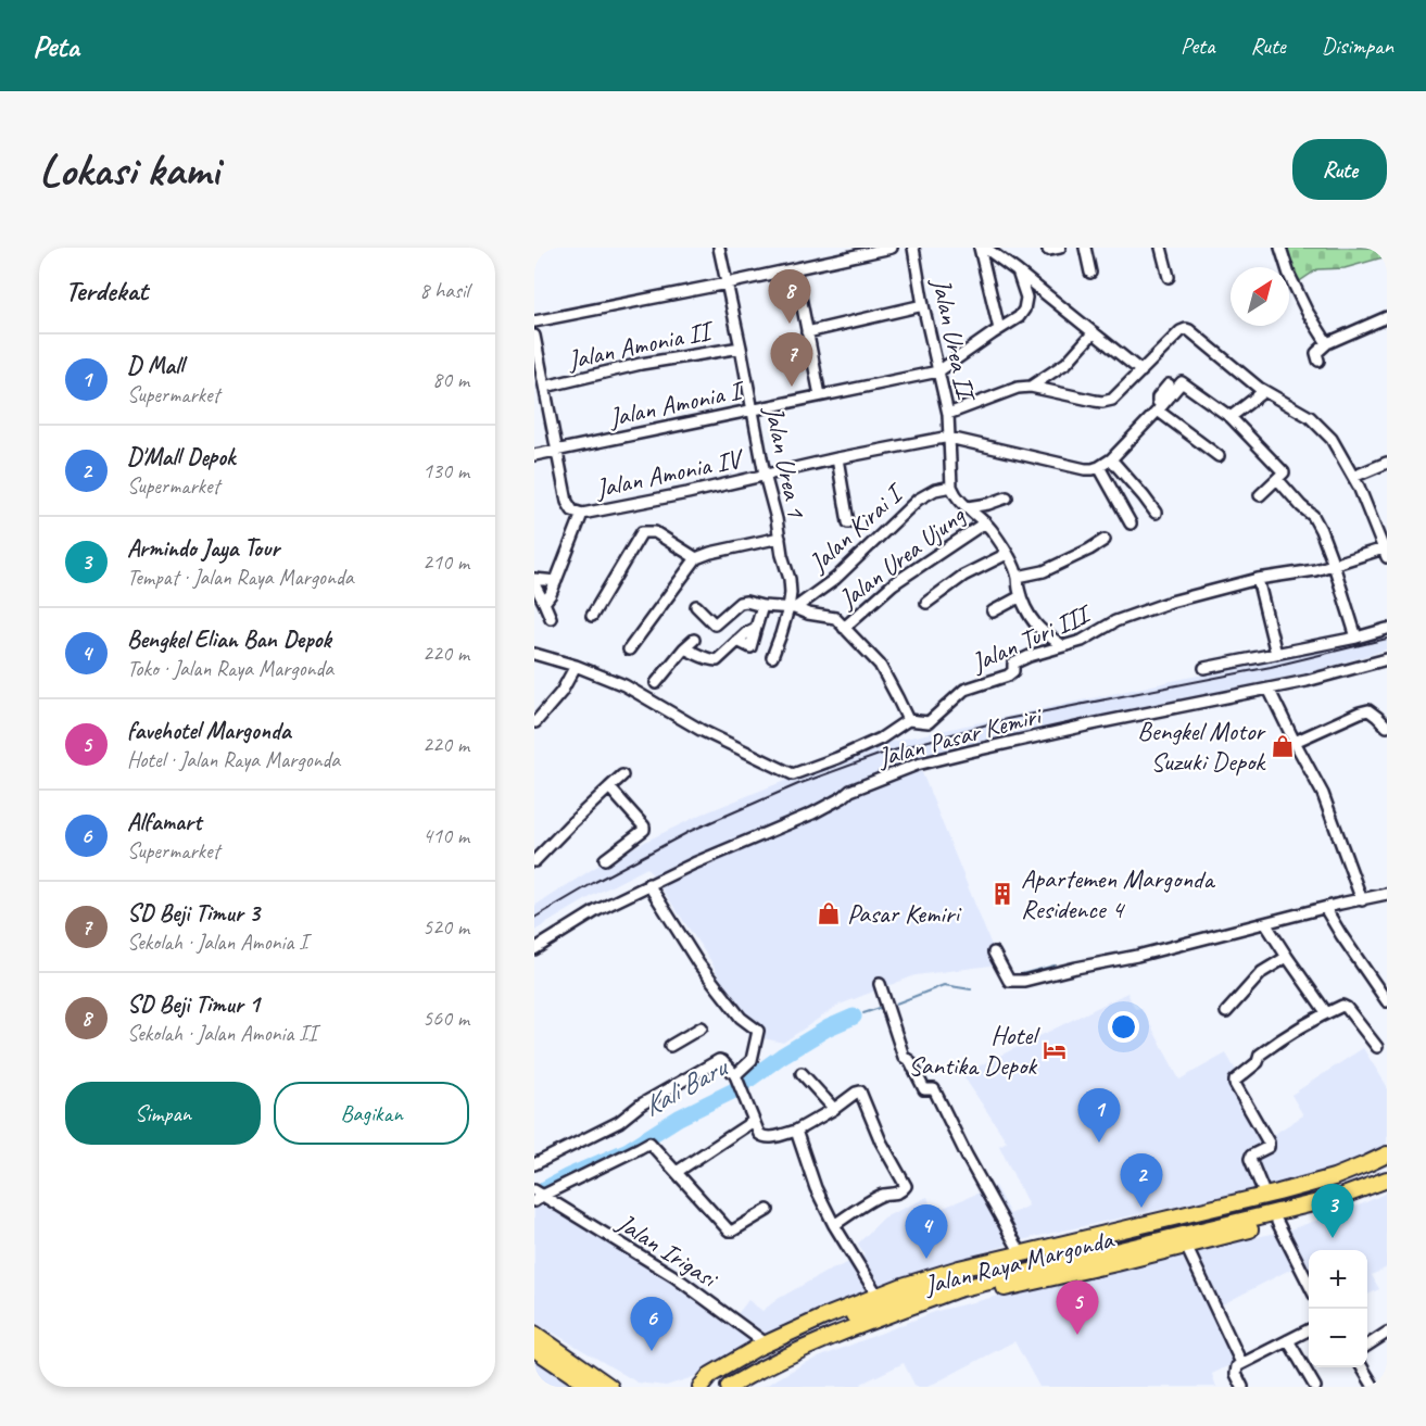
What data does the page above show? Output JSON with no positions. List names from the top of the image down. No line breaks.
{"streets":{"highway":["Jalan Raya Margonda"],"street":["Jalan Urea II","Jalan Amonia II","Jalan Amonia I","Jalan Urea 1","Jalan Amonia IV","Jalan Kirai I","Jalan Urea Ujung","Jalan Turi III","Jalan Pasar Kemiri","Jalan Irigasi"]},"crossings":[["Jalan Urea II","Jalan Amonia I"],["Jalan Urea II","Jalan Amonia IV"],["Jalan Urea II","Jalan Urea Ujung"],["Jalan Amonia II","Jalan Urea 1"],["Jalan Amonia II","Jalan Amonia IV"],["Jalan Amonia I","Jalan Urea 1"],["Jalan Amonia I","Jalan Amonia IV"],["Jalan Urea 1","Jalan Amonia IV"],["Jalan Urea 1","Jalan Kirai I"],["Jalan Amonia IV","Jalan Urea Ujung"],["Jalan Kirai I","Jalan Urea Ujung"],["Jalan Urea Ujung","Jalan Turi III"],["Jalan Irigasi","Jalan Raya Margonda"]],"water":["Kali Baru"],"places":{"shop":["Bengkel Motor Suzuki Depok","Pasar Kemiri"],"building":["Apartemen Margonda Residence 4"],"hotel":["Hotel Santika Depok"]},"north":"top right","page":{"header":"Peta","nav":["Peta","Rute","Disimpan"],"buttons":["Rute",["Simpan","Bagikan"]],"title":"Lokasi kami","heading":["Terdekat","8 hasil"],"pins":["8","7","1","2","3","4","5","6"],"list":[{"mark":"1","name":"D Mall","note":"Supermarket","value":"80 m"},{"mark":"2","name":"D'Mall Depok","note":"Supermarket","value":"130 m"},{"mark":"3","name":"Armindo Jaya Tour","note":"Tempat · Jalan Raya Margonda","value":"210 m"},{"mark":"4","name":"Bengkel Elian Ban Depok","note":"Toko · Jalan Raya Margonda","value":"220 m"},{"mark":"5","name":"favehotel Margonda","note":"Hotel · Jalan Raya Margonda","value":"220 m"},{"mark":"6","name":"Alfamart","note":"Supermarket","value":"410 m"},{"mark":"7","name":"SD Beji Timur 3","note":"Sekolah · Jalan Amonia I","value":"520 m"},{"mark":"8","name":"SD Beji Timur 1","note":"Sekolah · Jalan Amonia II","value":"560 m"}],"map_buttons":["+","−"]}}
